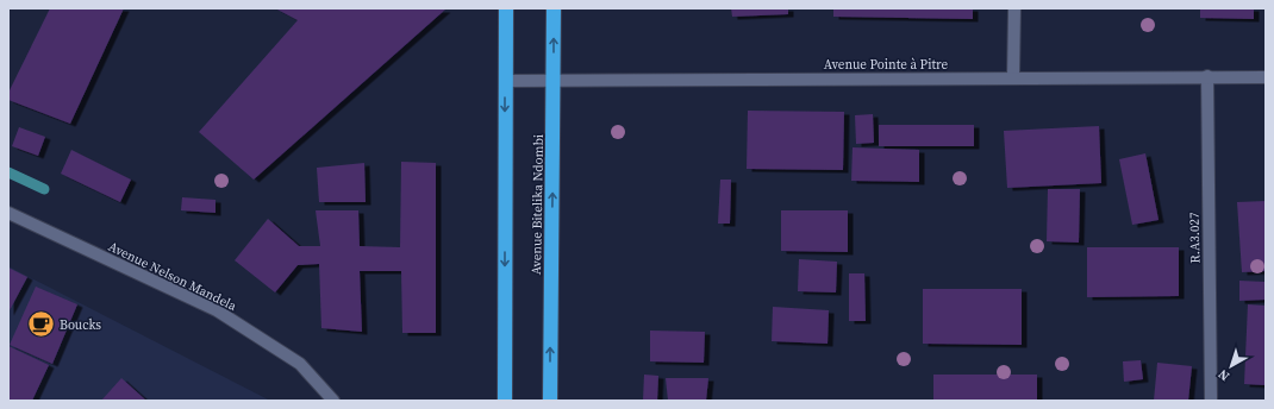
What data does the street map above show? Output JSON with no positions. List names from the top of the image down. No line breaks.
{"streets":{"highway":["Avenue Bitelika Ndombi"],"street":["Avenue Pointe à Pitre","R.A3.027","Avenue Nelson Mandela"]},"crossings":[["Avenue Pointe à Pitre","Avenue Bitelika Ndombi"],["Avenue Pointe à Pitre","R.A3.027"]],"places":{"cafe":["Boucks"]},"north":"bottom left"}
